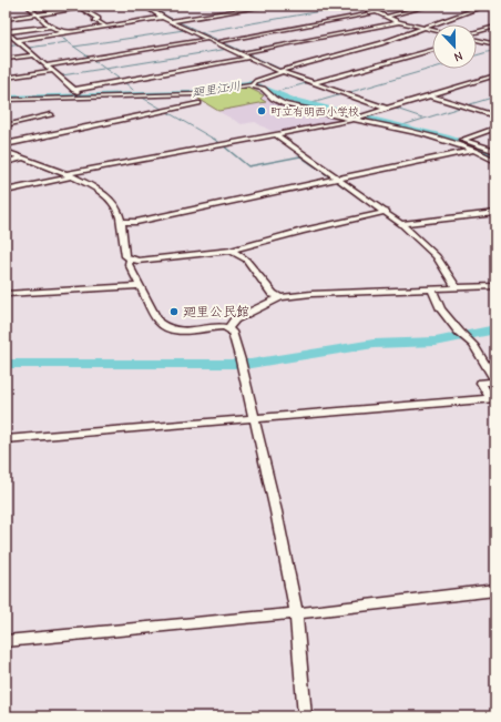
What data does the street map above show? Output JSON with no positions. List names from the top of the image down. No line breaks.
{"water":["廻里江川"],"places":["町立有明西小学校","廻里公民館"],"north":"bottom"}
